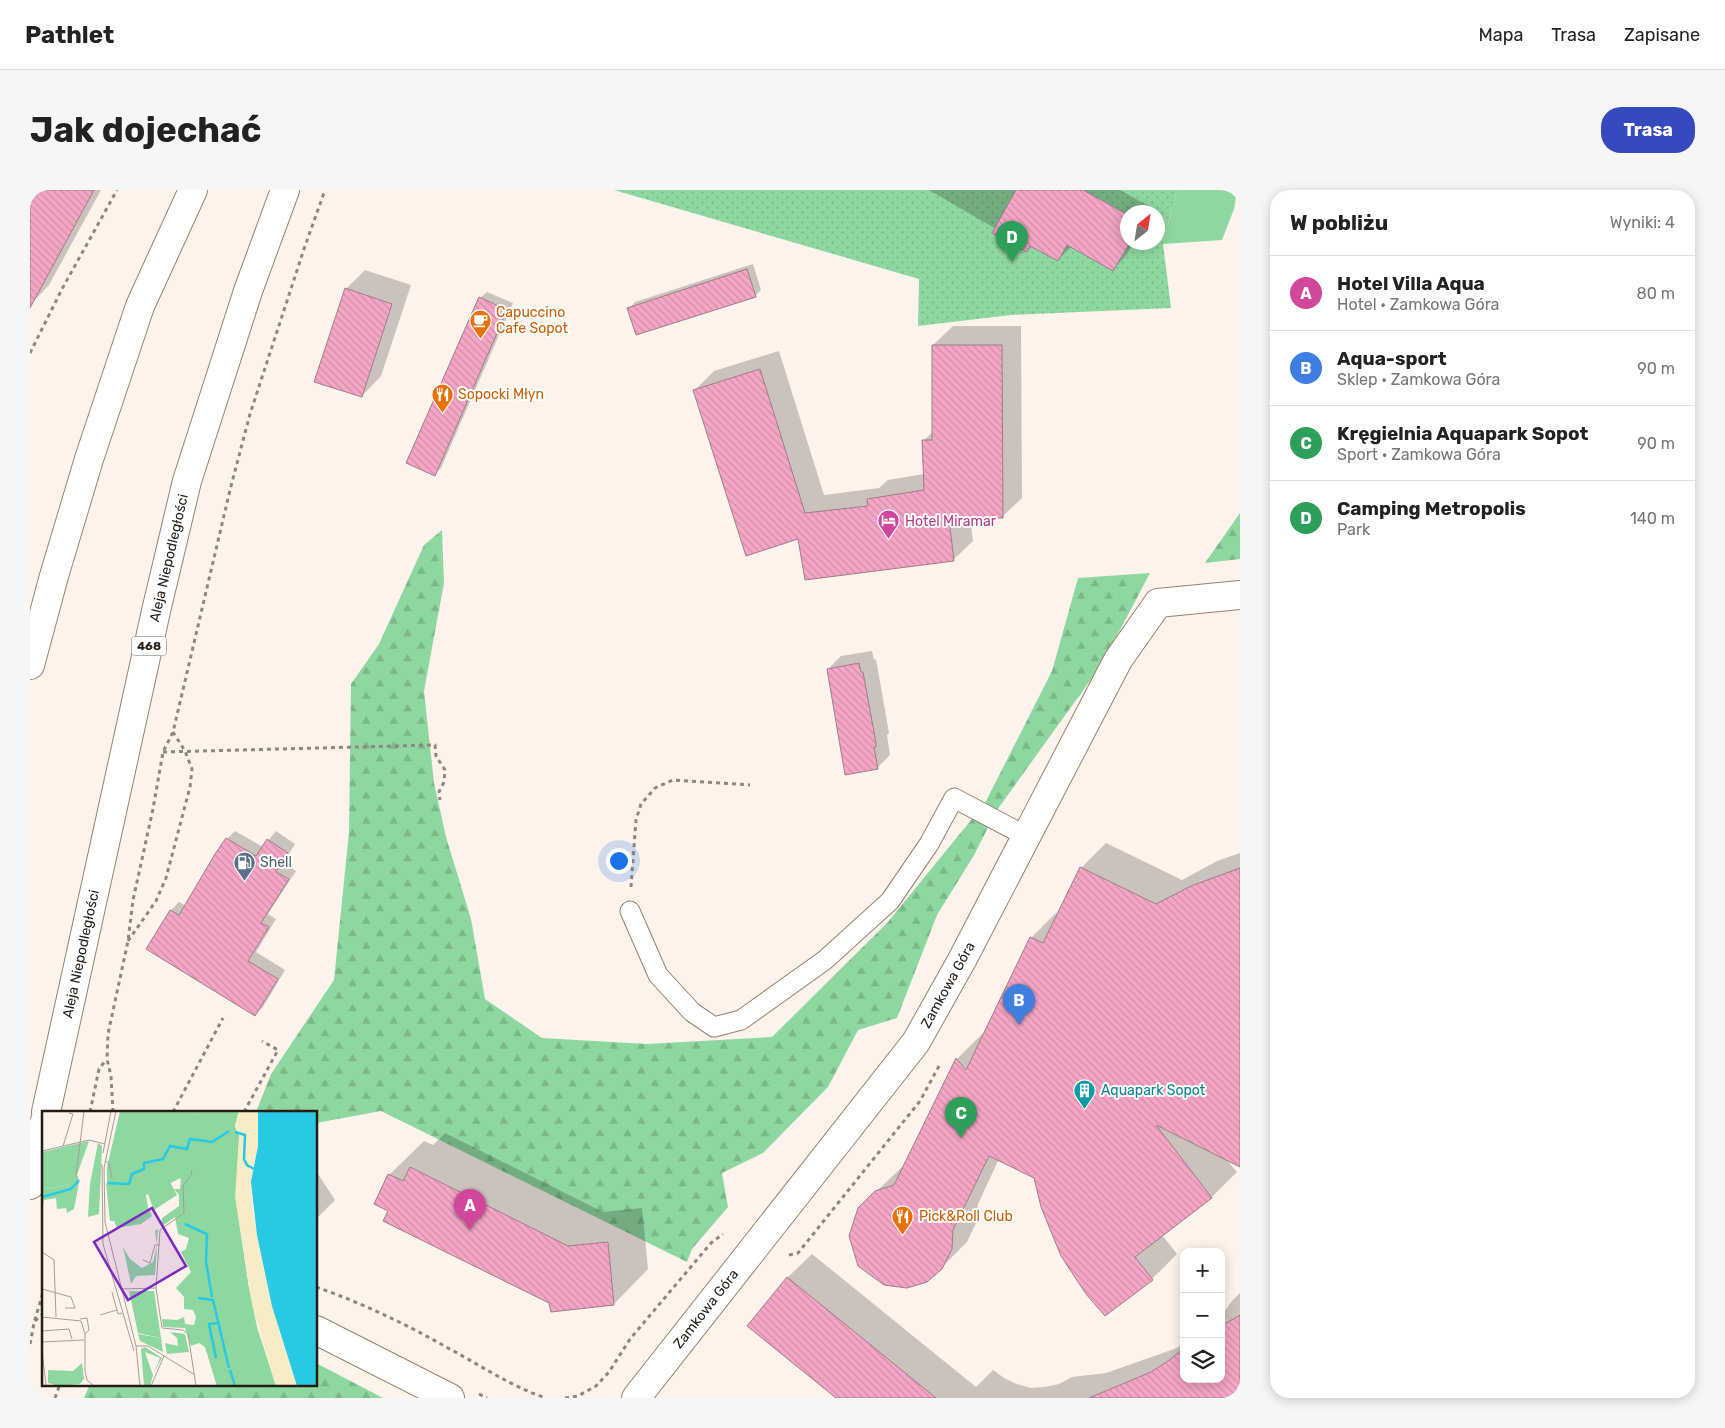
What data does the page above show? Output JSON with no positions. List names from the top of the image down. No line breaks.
{"streets":{"main road":["Aleja Niepodległości","468","Zamkowa Góra"]},"places":{"cafe":["Capuccino Cafe Sopot"],"restaurant":["Sopocki Młyn","Pick&Roll Club"],"hotel":["Hotel Miramar"],"fuel station":["Shell"],"building":["Aquapark Sopot"]},"north":"top right","page":{"header":"Pathlet","nav":["Mapa","Trasa","Zapisane"],"buttons":"Trasa","title":"Jak dojechać","heading":["W pobliżu","Wyniki: 4"],"pins":["D","B","C","A"],"list":[{"mark":"A","name":"Hotel Villa Aqua","note":"Hotel · Zamkowa Góra","value":"80 m"},{"mark":"B","name":"Aqua-sport","note":"Sklep · Zamkowa Góra","value":"90 m"},{"mark":"C","name":"Kręgielnia Aquapark Sopot","note":"Sport · Zamkowa Góra","value":"90 m"},{"mark":"D","name":"Camping Metropolis","note":"Park","value":"140 m"}],"map_buttons":["+","−"]}}
